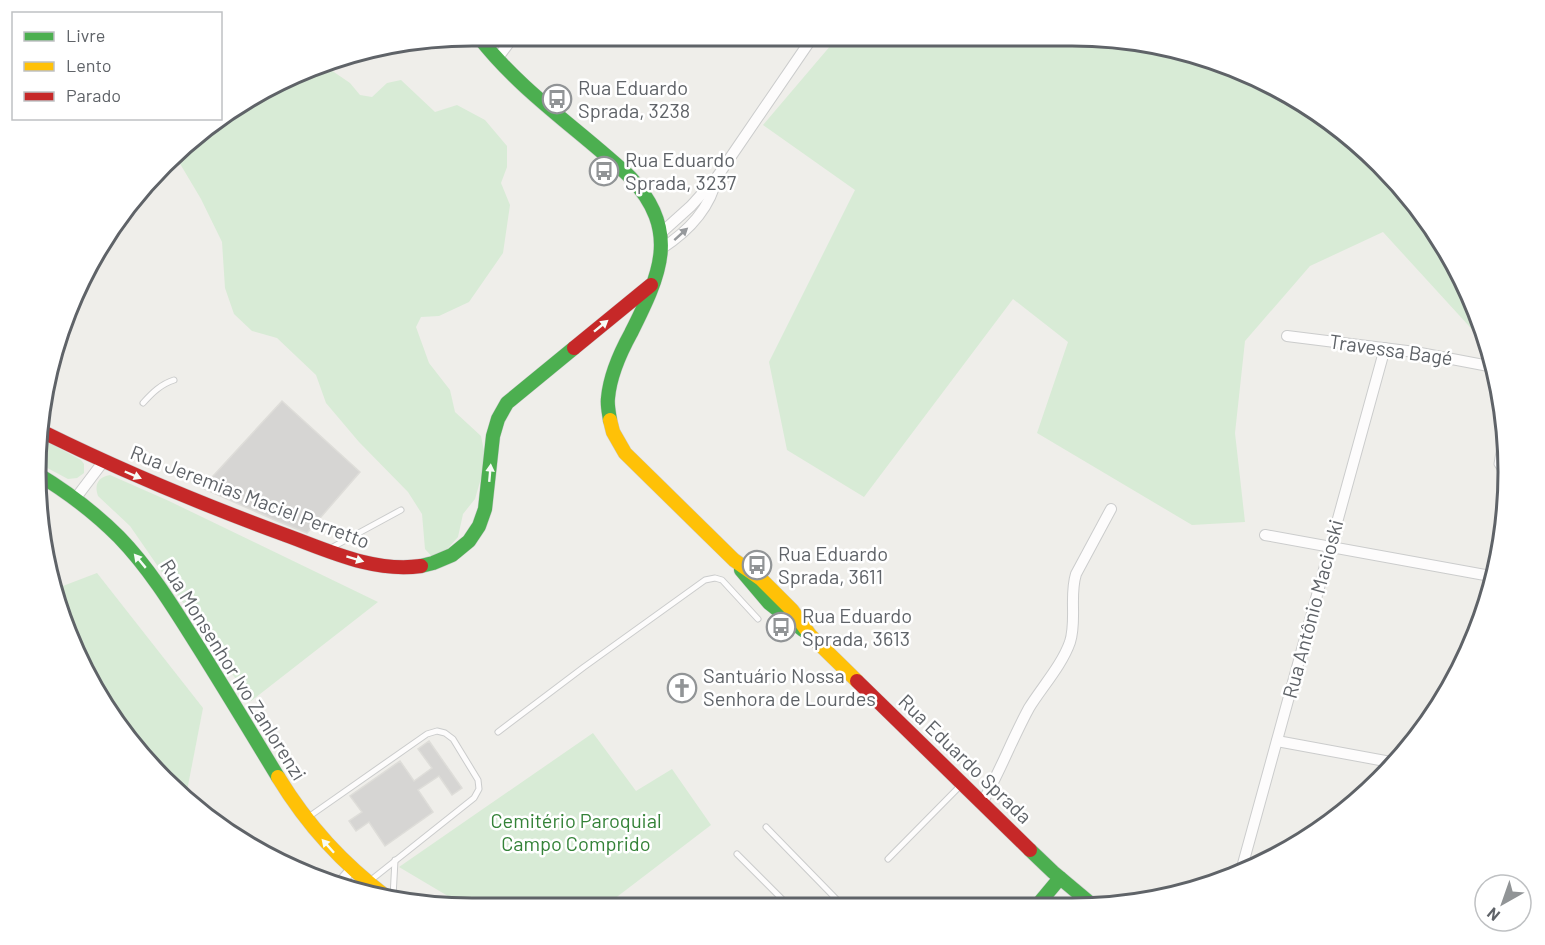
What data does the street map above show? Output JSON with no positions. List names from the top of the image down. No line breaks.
{"streets":{"main road":["Rua Jeremias Maciel Perretto","Rua Monsenhor Ivo Zanlorenzi","Rua Eduardo Sprada"],"street":["Travessa Bagé","Rua Antônio Macioski"]},"crossings":[["Travessa Bagé","Rua Antônio Macioski"],["Rua Jeremias Maciel Perretto","Rua Eduardo Sprada"]],"one_way":["Rua Monsenhor Ivo Zanlorenzi"],"parks":["Cemitério Paroquial Campo Comprido"],"places":{"bus stop":["Rua Eduardo Sprada, 3238","Rua Eduardo Sprada, 3237","Rua Eduardo Sprada, 3611","Rua Eduardo Sprada, 3613"],"church":["Santuário Nossa Senhora de Lourdes"]},"legend":["Livre","Lento","Parado"],"north":"bottom left"}
